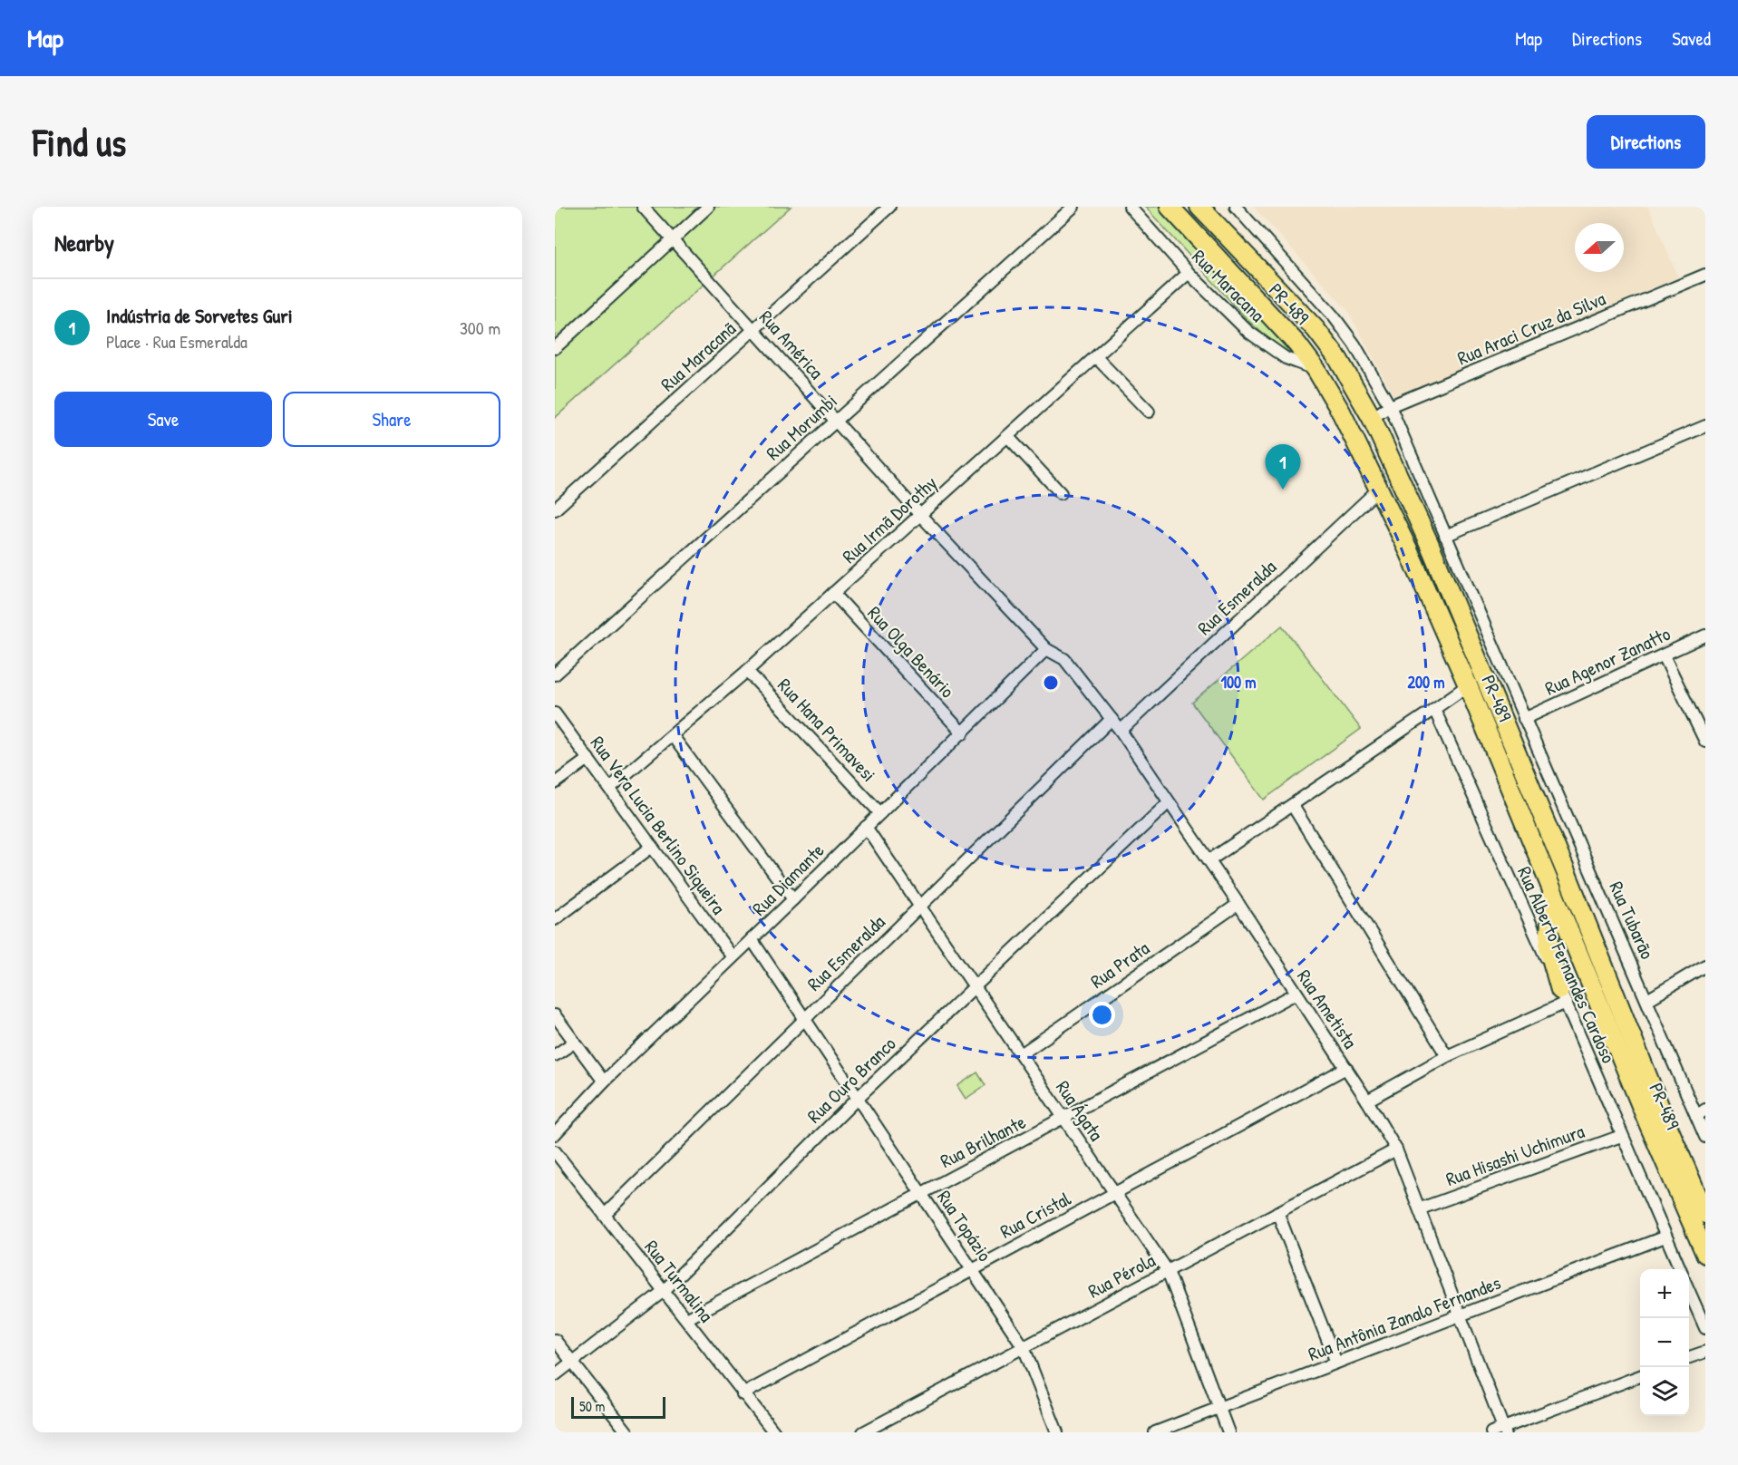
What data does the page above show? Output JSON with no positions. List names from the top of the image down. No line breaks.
{"streets":{"main road":["PR-489"],"street":["Rua Maracana","Rua Araci Cruz da Silva","Rua América","Rua Maracanã","Rua Morumbi","Rua Irmã Dorothy","Rua Esmeralda","Rua Olga Benário","Rua Agenor Zanatto","Rua Hana Primavesi","Rua Vera Lucia Berlino Siqueira","Rua Diamante","Rua Tubarão","Rua Prata","Rua Alberto Fernandes Cardoso","Rua Ametista","Rua Ouro Branco","Rua Ágata","Rua Brilhante","Rua Hisashi Uchimura","Rua Cristal","Rua Topázio","Rua Pérola","Rua Turmalina","Rua Antônia Zanalo Fernandes"]},"crossings":[["Rua Maracana","PR-489"],["Rua Maracana","Rua Irmã Dorothy"],["PR-489","Rua Araci Cruz da Silva"],["PR-489","Rua Esmeralda"],["Rua Araci Cruz da Silva","Rua Tubarão"],["Rua América","Rua Maracanã"],["Rua América","Rua Morumbi"],["Rua América","Rua Irmã Dorothy"],["Rua América","Rua Diamante"],["Rua América","Rua Ametista"],["Rua Irmã Dorothy","Rua Olga Benário"],["Rua Irmã Dorothy","Rua Hana Primavesi"],["Rua Irmã Dorothy","Rua Vera Lucia Berlino Siqueira"],["Rua Esmeralda","Rua Ametista"],["Rua Esmeralda","Rua Ágata"],["Rua Esmeralda","Rua Topázio"],["Rua Esmeralda","Rua Turmalina"],["Rua Olga Benário","Rua Diamante"],["Rua Agenor Zanatto","Rua Tubarão"],["Rua Hana Primavesi","Rua Diamante"],["Rua Vera Lucia Berlino Siqueira","Rua Diamante"],["Rua Diamante","Rua Ametista"],["Rua Diamante","Rua Ágata"],["Rua Diamante","Rua Topázio"],["Rua Prata","Rua Ametista"],["Rua Prata","Rua Ágata"],["Rua Alberto Fernandes Cardoso","Rua Hisashi Uchimura"],["Rua Alberto Fernandes Cardoso","Rua Antônia Zanalo Fernandes"],["Rua Ametista","Rua Ouro Branco"],["Rua Ametista","Rua Brilhante"],["Rua Ametista","Rua Hisashi Uchimura"],["Rua Ametista","Rua Cristal"],["Rua Ametista","Rua Pérola"],["Rua Ametista","Rua Antônia Zanalo Fernandes"],["Rua Ouro Branco","Rua Ágata"],["Rua Ouro Branco","Rua Topázio"],["Rua Ouro Branco","Rua Turmalina"],["Rua Ágata","Rua Brilhante"],["Rua Ágata","Rua Cristal"],["Rua Ágata","Rua Pérola"],["Rua Ágata","Rua Antônia Zanalo Fernandes"],["Rua Brilhante","Rua Topázio"],["Rua Brilhante","Rua Turmalina"],["Rua Cristal","Rua Topázio"],["Rua Cristal","Rua Turmalina"],["Rua Topázio","Rua Pérola"]],"scale_bar":"50 m","north":"left","page":{"header":"Map","nav":["Map","Directions","Saved"],"buttons":["Directions",["Save","Share"]],"title":"Find us","heading":"Nearby","list":[{"mark":"1","name":"Indústria de Sorvetes Guri","note":"Place · Rua Esmeralda","value":"300 m"}],"pins":"1","map_buttons":["+","−"],"scale":"50 m"},"rings":["100 m","200 m"]}
